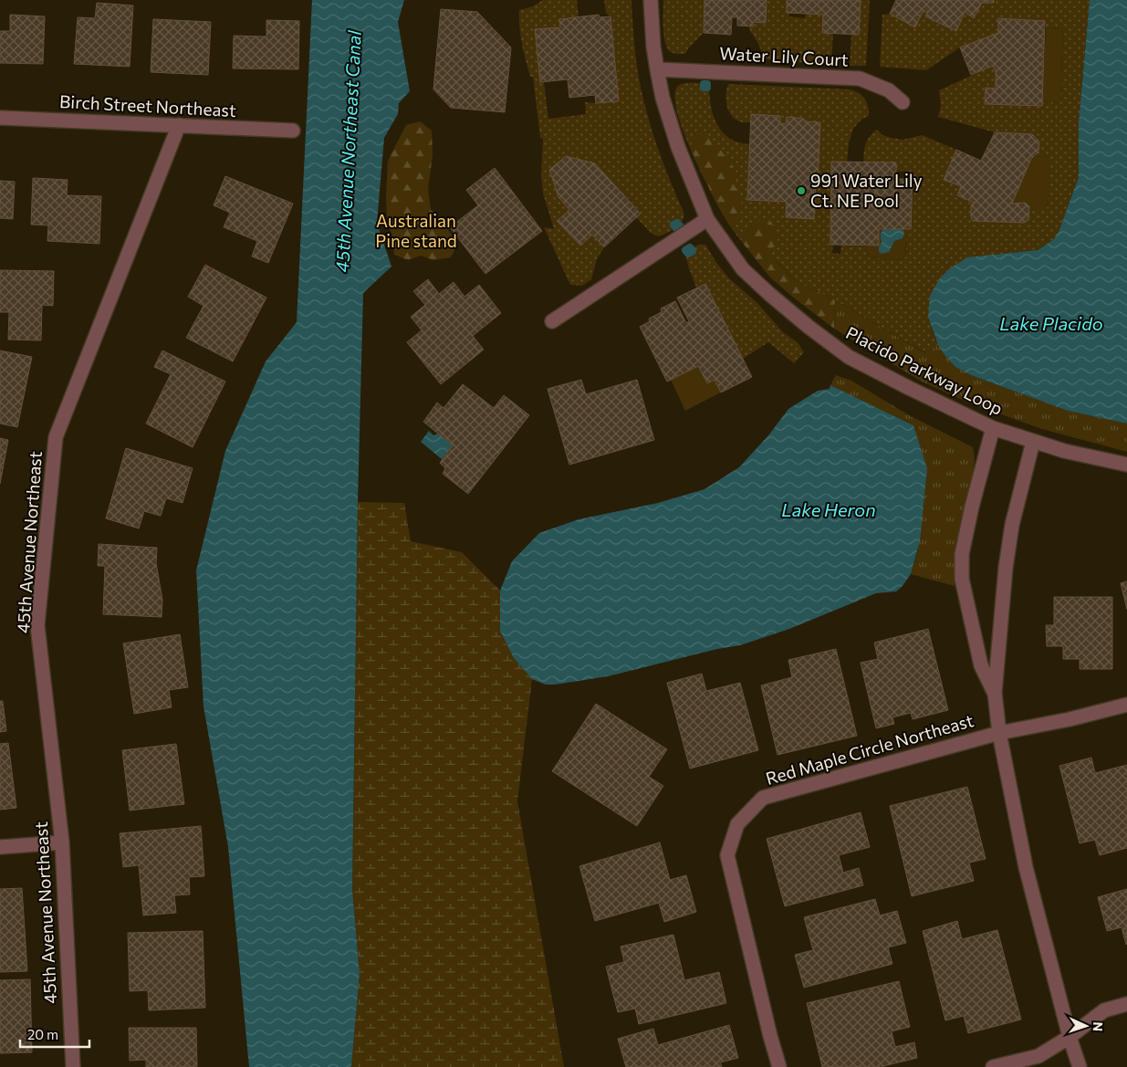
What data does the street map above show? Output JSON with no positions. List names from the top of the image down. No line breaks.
{"streets":{"street":["Water Lily Court","Birch Street Northeast","Placido Parkway Loop","45th Avenue Northeast","Red Maple Circle Northeast"]},"crossings":[["Water Lily Court","Placido Parkway Loop"],["Birch Street Northeast","45th Avenue Northeast"]],"water":["45th Avenue Northeast Canal","Lake Placido","Lake Heron"],"parks":["Australian Pine stand"],"places":["991 Water Lily Ct. NE Pool"],"scale_bar":"20 m","north":"right"}
